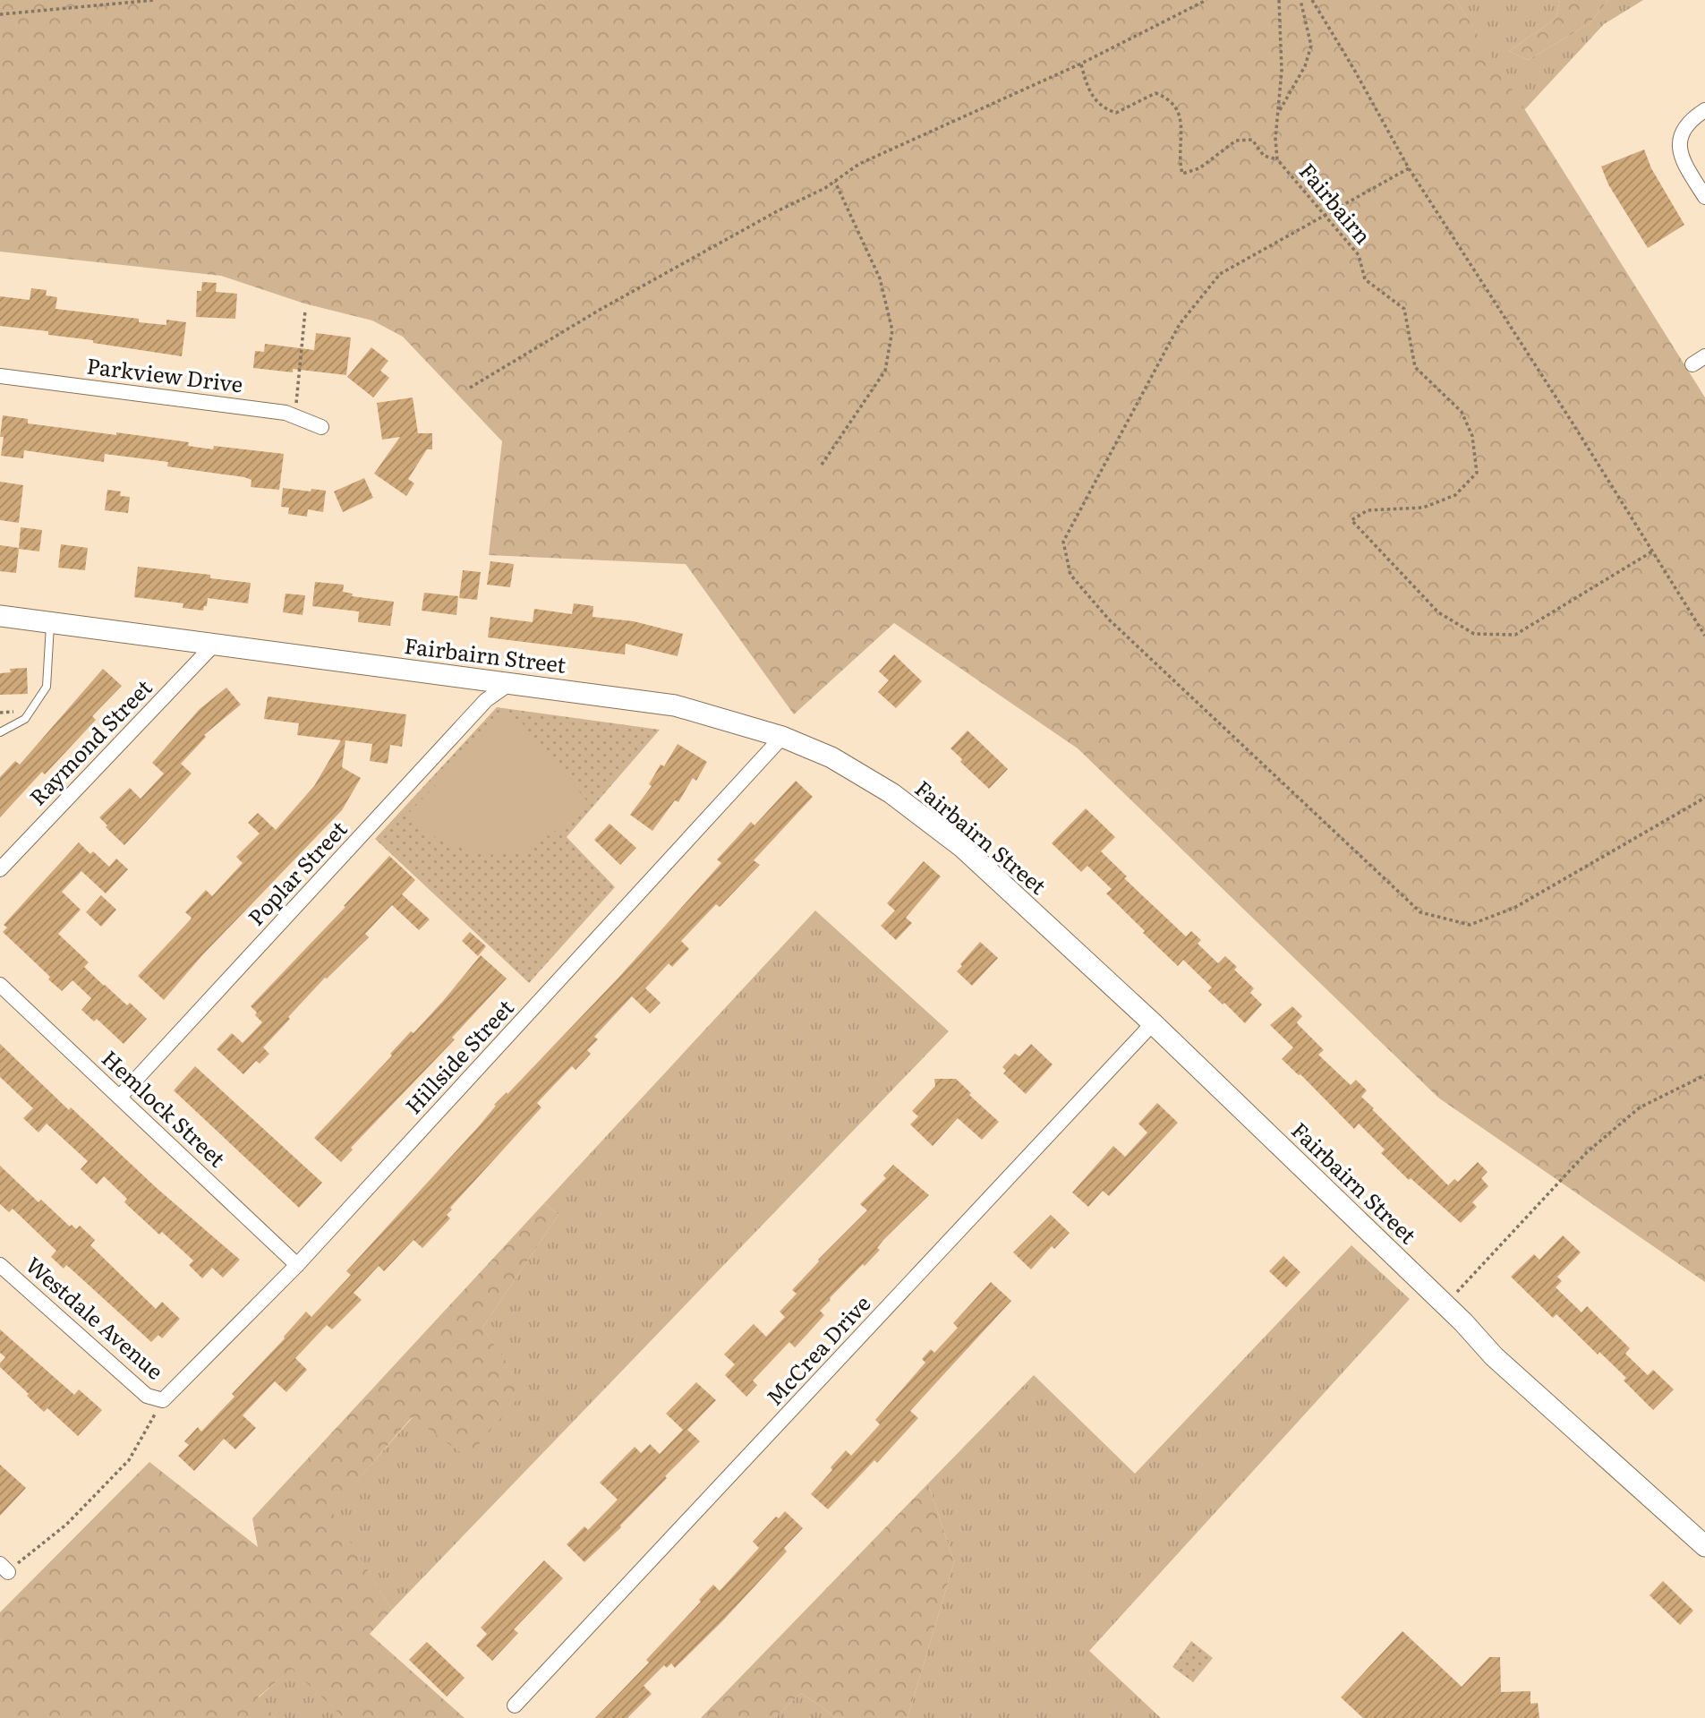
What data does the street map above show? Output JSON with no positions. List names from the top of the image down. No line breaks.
{"streets":{"main road":["Fairbairn Street"],"street":["Parkview Drive","Raymond Street","Poplar Street","Hillside Street","Hemlock Street","Westdale Avenue","McCrea Drive"],"path":["Fairbairn"]},"crossings":[["Fairbairn Street","Raymond Street"],["Fairbairn Street","Poplar Street"],["Fairbairn Street","Hillside Street"],["Fairbairn Street","McCrea Drive"],["Poplar Street","Hemlock Street"],["Hillside Street","Hemlock Street"],["Hillside Street","Westdale Avenue"]]}
